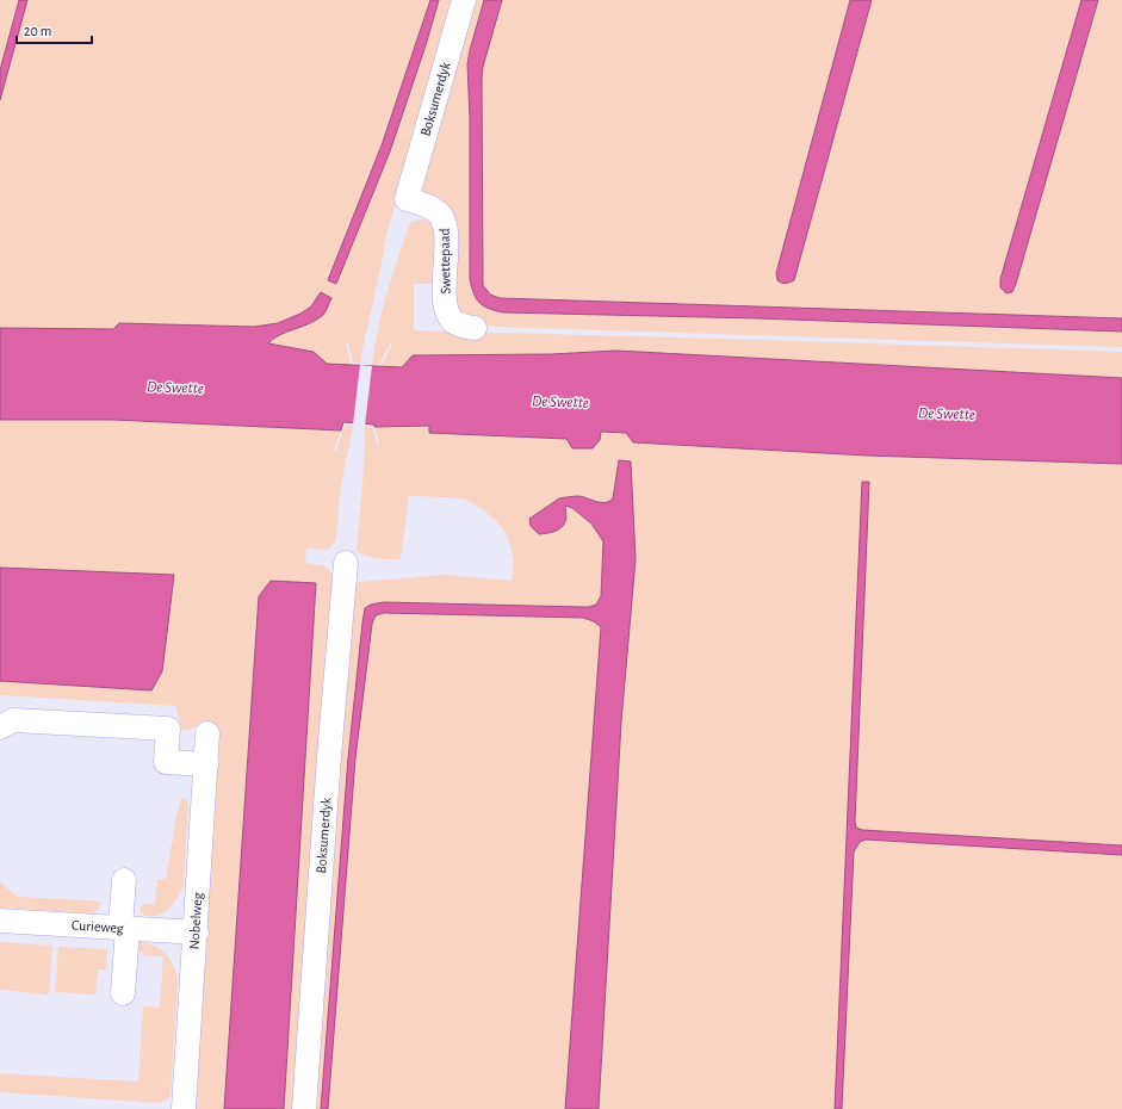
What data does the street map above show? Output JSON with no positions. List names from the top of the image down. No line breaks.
{"streets":{"street":["Boksumerdyk","Swettepaad","Nobelweg","Curieweg"]},"crossings":[["Boksumerdyk","Swettepaad"],["Nobelweg","Curieweg"]],"water":["De Swette"],"scale_bar":"20 m"}
